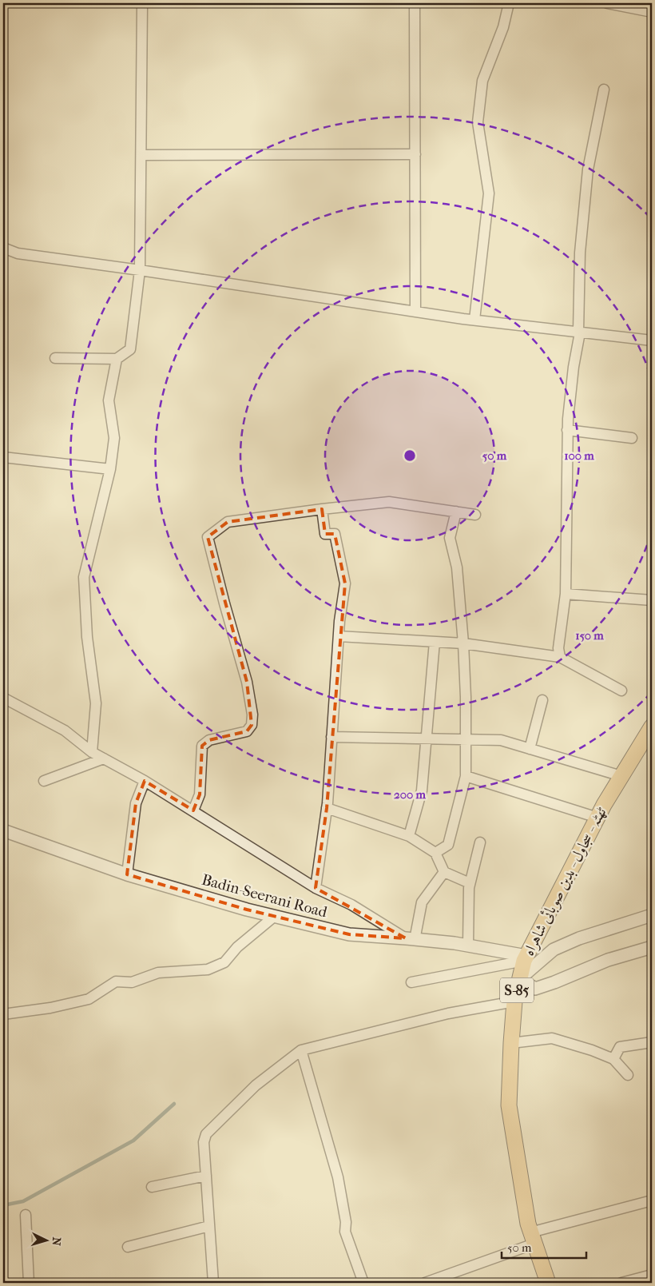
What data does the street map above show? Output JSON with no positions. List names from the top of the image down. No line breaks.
{"streets":{"main road":["ٹھٹہ - سجاول - بدین صوبائی شاہراہ","S-85"],"street":["Badin-Seerani Road"]},"crossings":[["ٹھٹہ - سجاول - بدین صوبائی شاہراہ","Badin-Seerani Road"]],"scale_bar":"50 m","north":"right","rings":["50 m","100 m","150 m","200 m"]}
